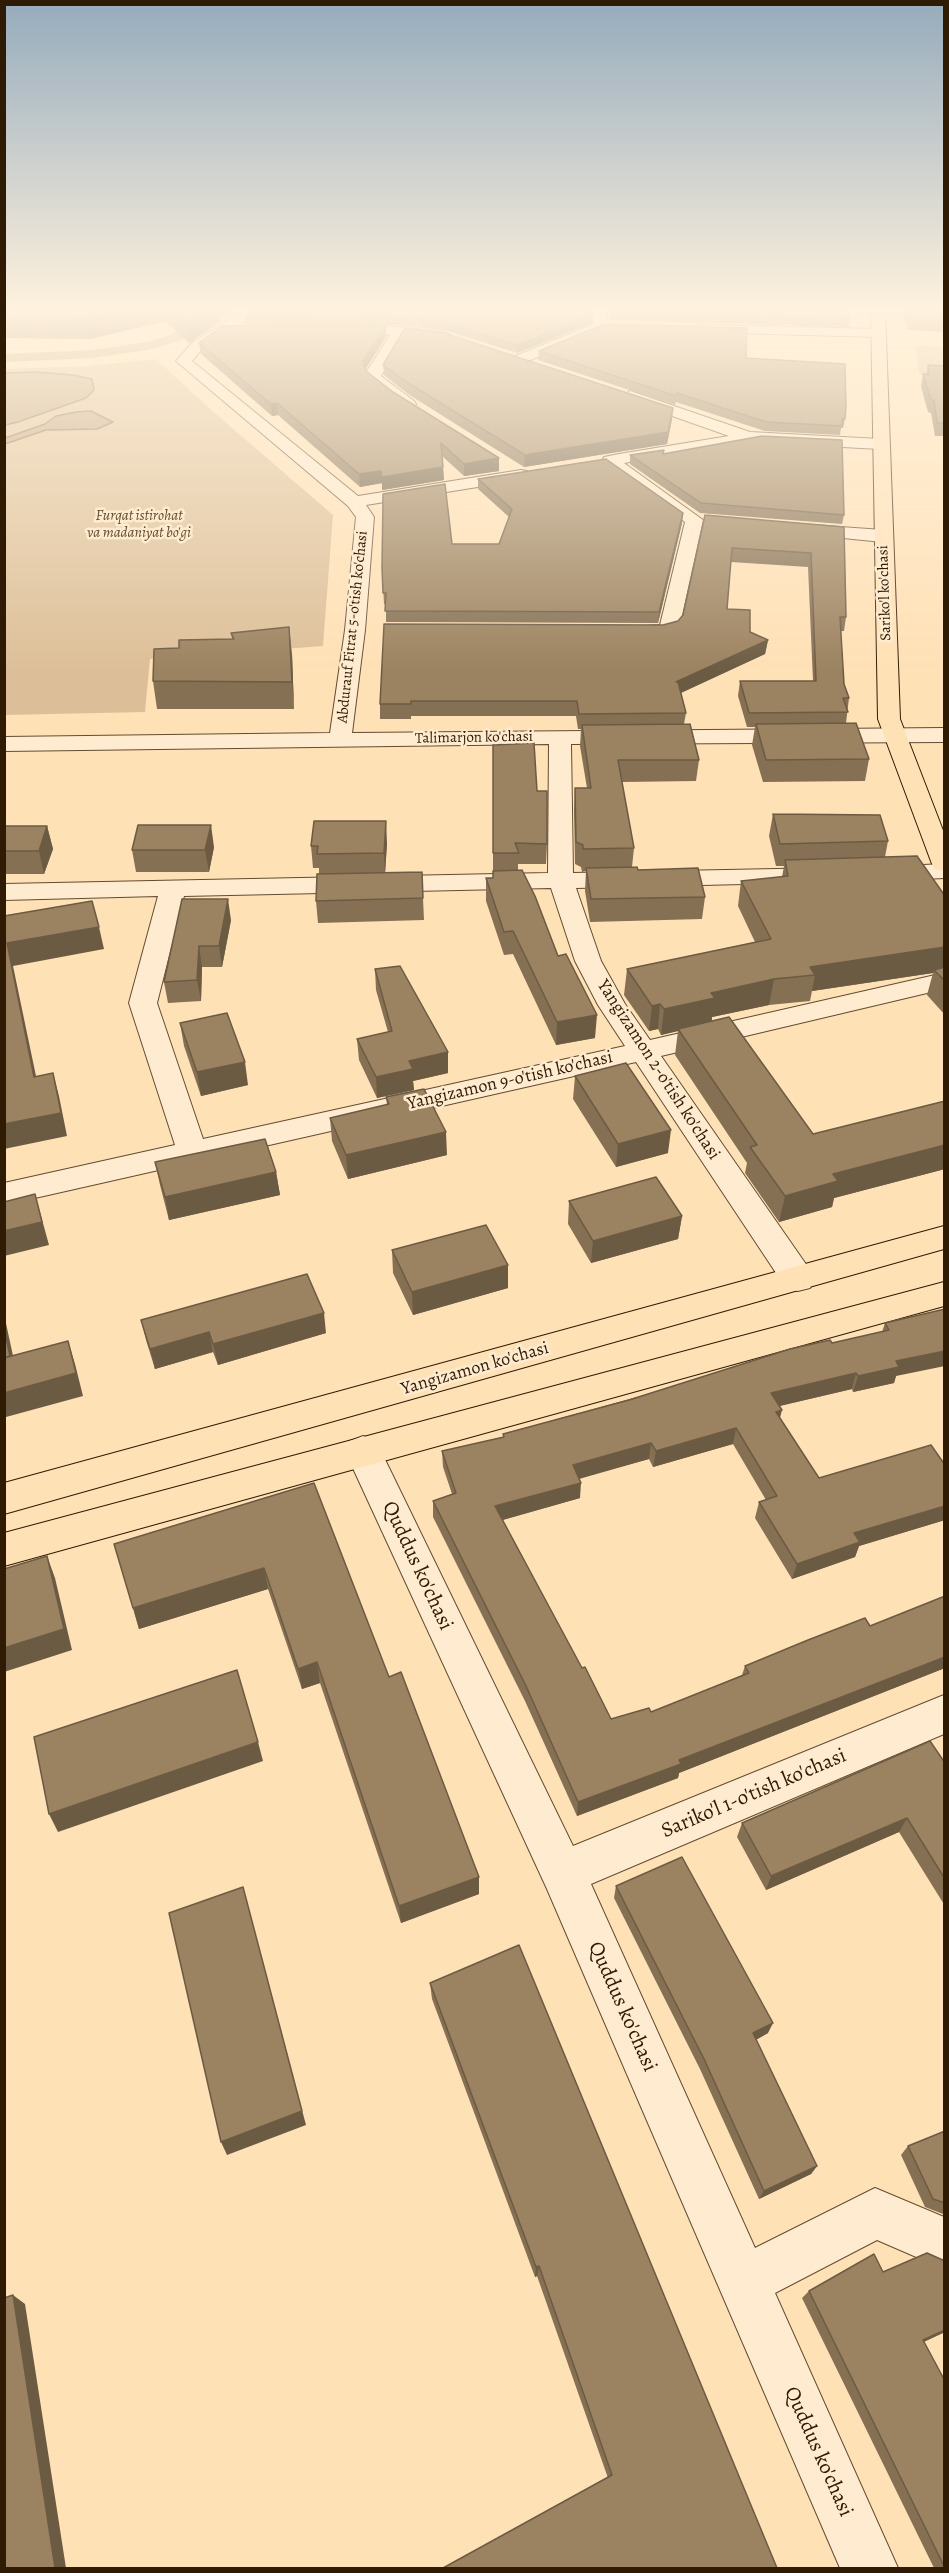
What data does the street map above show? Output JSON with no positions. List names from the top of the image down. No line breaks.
{"streets":{"main road":["Sariko'l ko'chasi","Yangizamon ko'chasi"],"street":["Abdurauf Fitrat 5-o'tish ko'chasi","Talimarjon ko'chasi","Yangizamon 2-o'tish ko'chasi","Yangizamon 9-o'tish ko'chasi","Quddus ko'chasi","Sariko'l 1-o'tish ko'chasi"]},"crossings":[["Sariko'l ko'chasi","Talimarjon ko'chasi"],["Abdurauf Fitrat 5-o'tish ko'chasi","Talimarjon ko'chasi"],["Talimarjon ko'chasi","Yangizamon 2-o'tish ko'chasi"],["Yangizamon 2-o'tish ko'chasi","Yangizamon 9-o'tish ko'chasi"],["Yangizamon 2-o'tish ko'chasi","Yangizamon ko'chasi"],["Quddus ko'chasi","Sariko'l 1-o'tish ko'chasi"]],"parks":["Furqat istirohat va madaniyat bo'gi"]}
